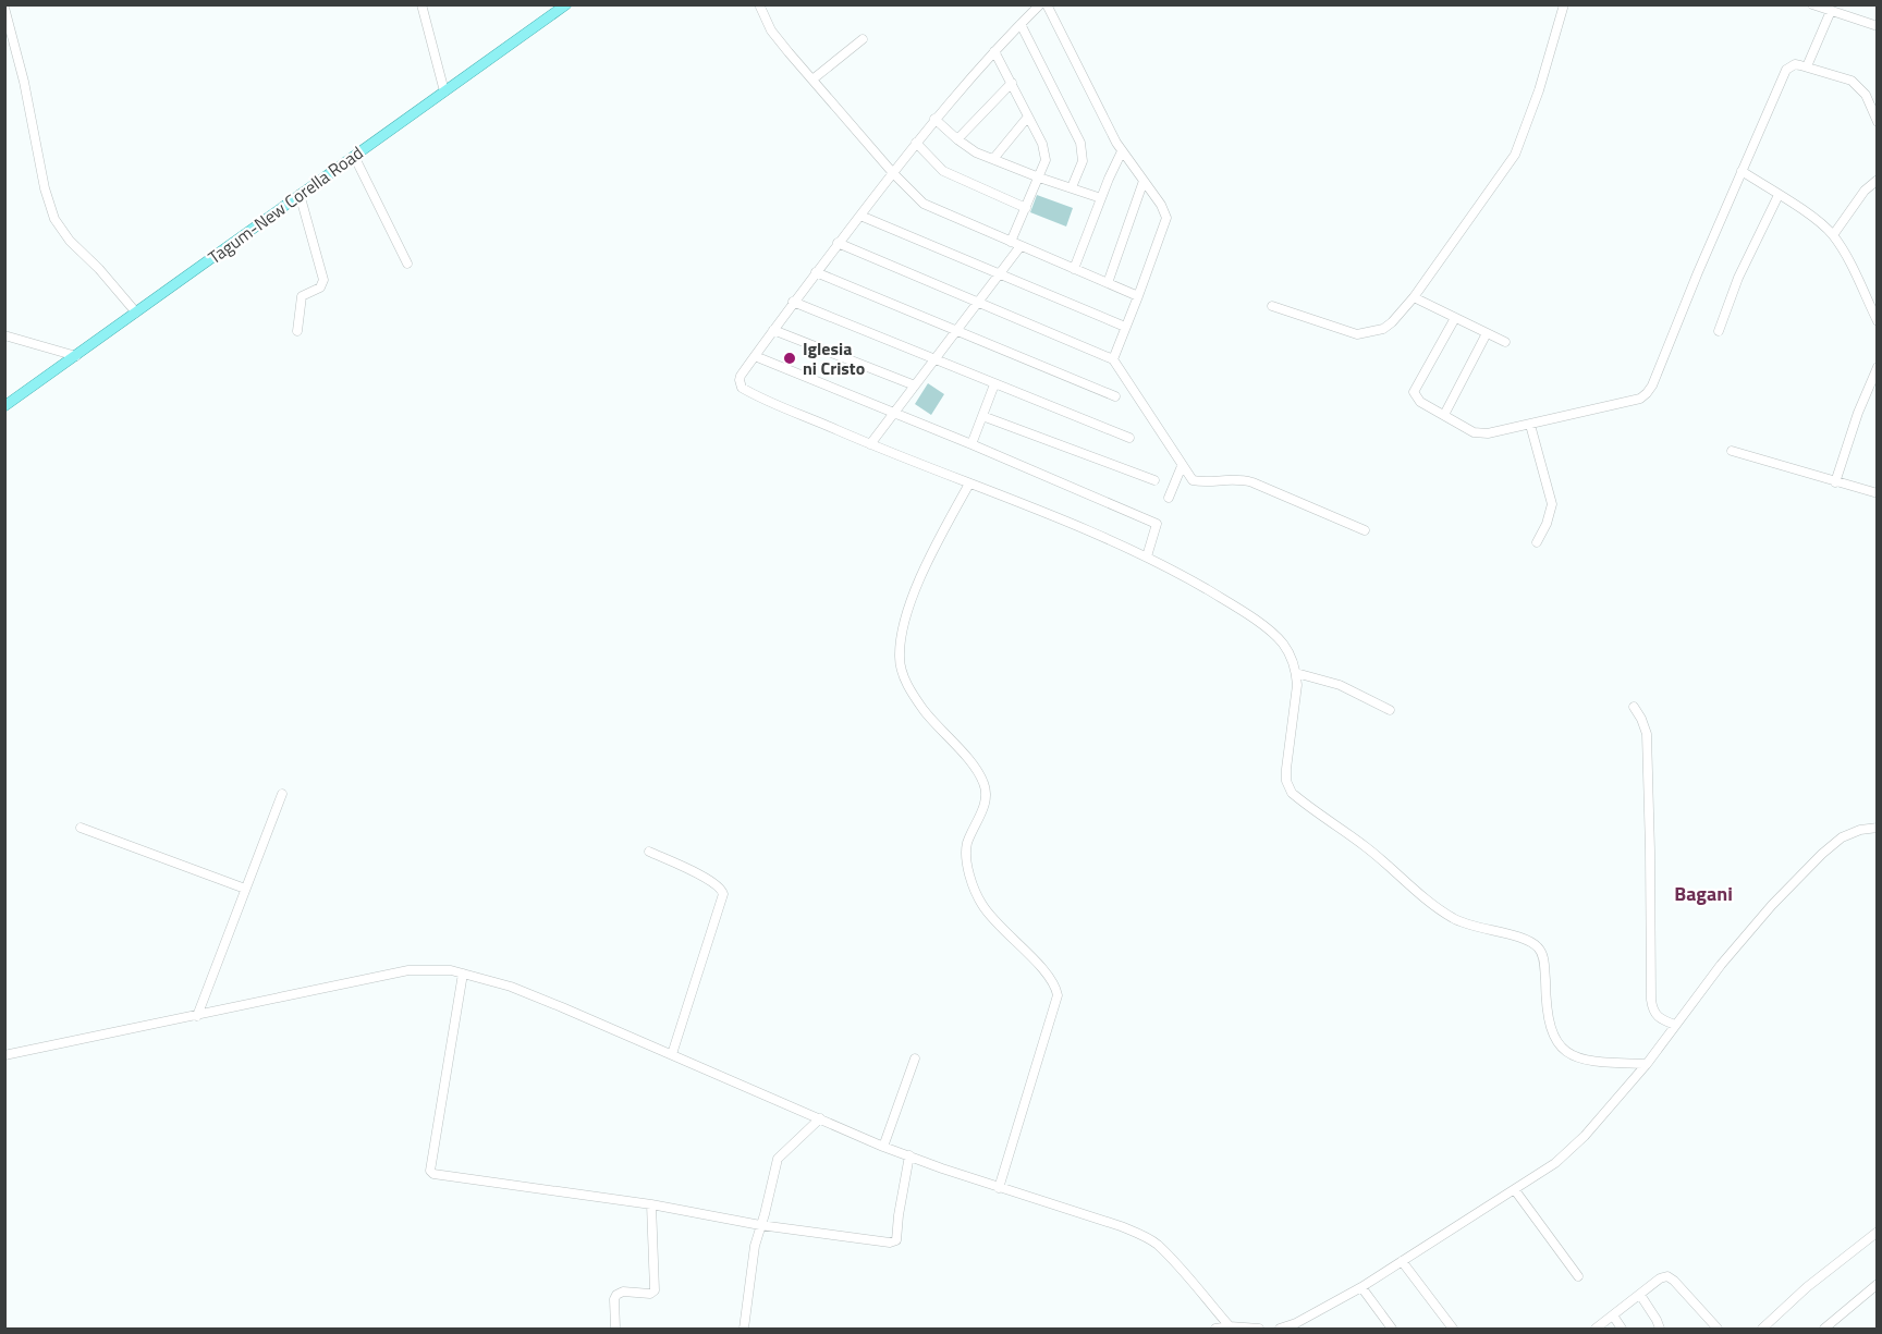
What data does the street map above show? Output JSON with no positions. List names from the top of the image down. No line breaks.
{"streets":{"main road":["Tagum-New Corella Road"]},"districts":["Bagani"],"places":["Iglesia ni Cristo"]}
